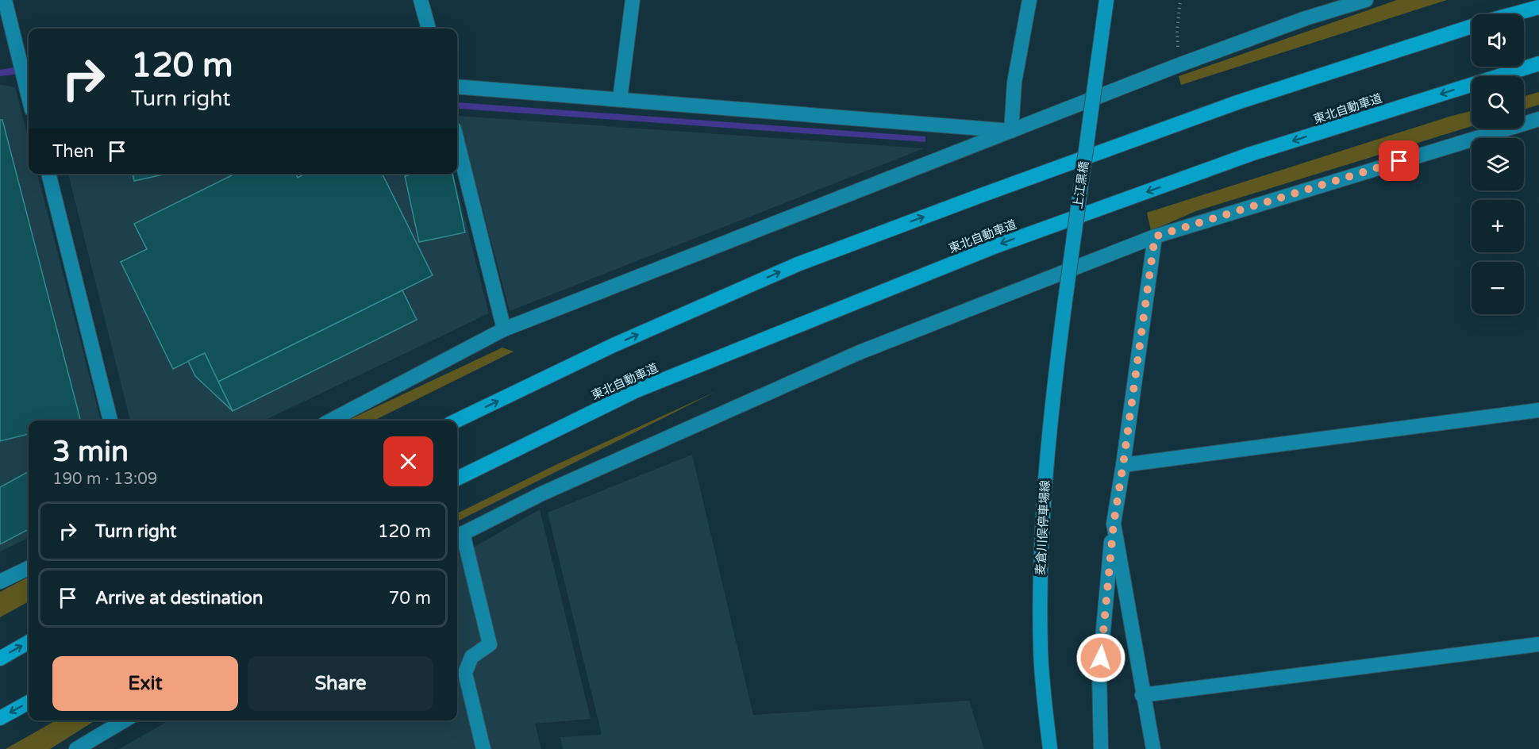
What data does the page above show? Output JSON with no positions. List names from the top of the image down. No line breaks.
{"streets":{"highway":["東北自動車道"],"main road":["上江黒橋","麦倉川俣停車場線"]},"crossings":[["上江黒橋","麦倉川俣停車場線"]],"page":{"map_buttons":["+","−"],"turn":["120 m","Turn right"],"then":"Then","heading":["3 min","190 m · 13:09"],"list":[{"name":"Turn right","value":"120 m"},{"name":"Arrive at destination","value":"70 m"}],"buttons":["Exit","Share"]}}
